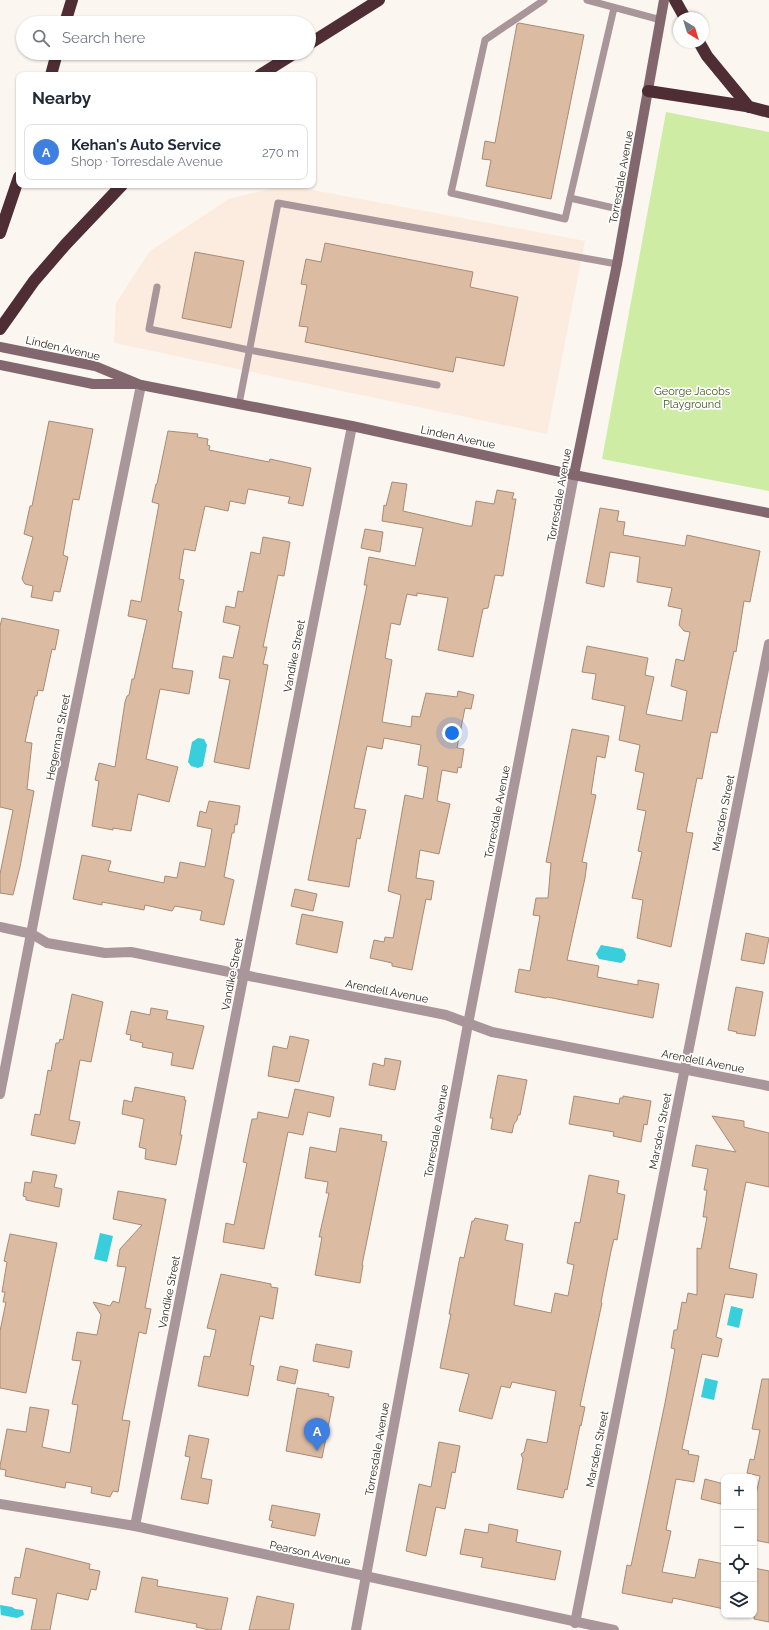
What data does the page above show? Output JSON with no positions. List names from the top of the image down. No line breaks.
{"streets":{"street":["Torresdale Avenue","Linden Avenue","Vandike Street","Hegerman Street","Marsden Street","Arendell Avenue","Pearson Avenue"]},"crossings":[["Torresdale Avenue","Linden Avenue"],["Torresdale Avenue","Arendell Avenue"],["Torresdale Avenue","Pearson Avenue"],["Linden Avenue","Vandike Street"],["Linden Avenue","Hegerman Street"],["Vandike Street","Arendell Avenue"],["Vandike Street","Pearson Avenue"],["Hegerman Street","Arendell Avenue"],["Marsden Street","Arendell Avenue"],["Marsden Street","Pearson Avenue"]],"parks":["George Jacobs Playground"],"north":"bottom right","page":{"search":"Search here","heading":"Nearby","list":[{"mark":"A","name":"Kehan's Auto Service","note":"Shop · Torresdale Avenue","value":"270 m"}],"pins":"A","map_buttons":["+","−"]}}
